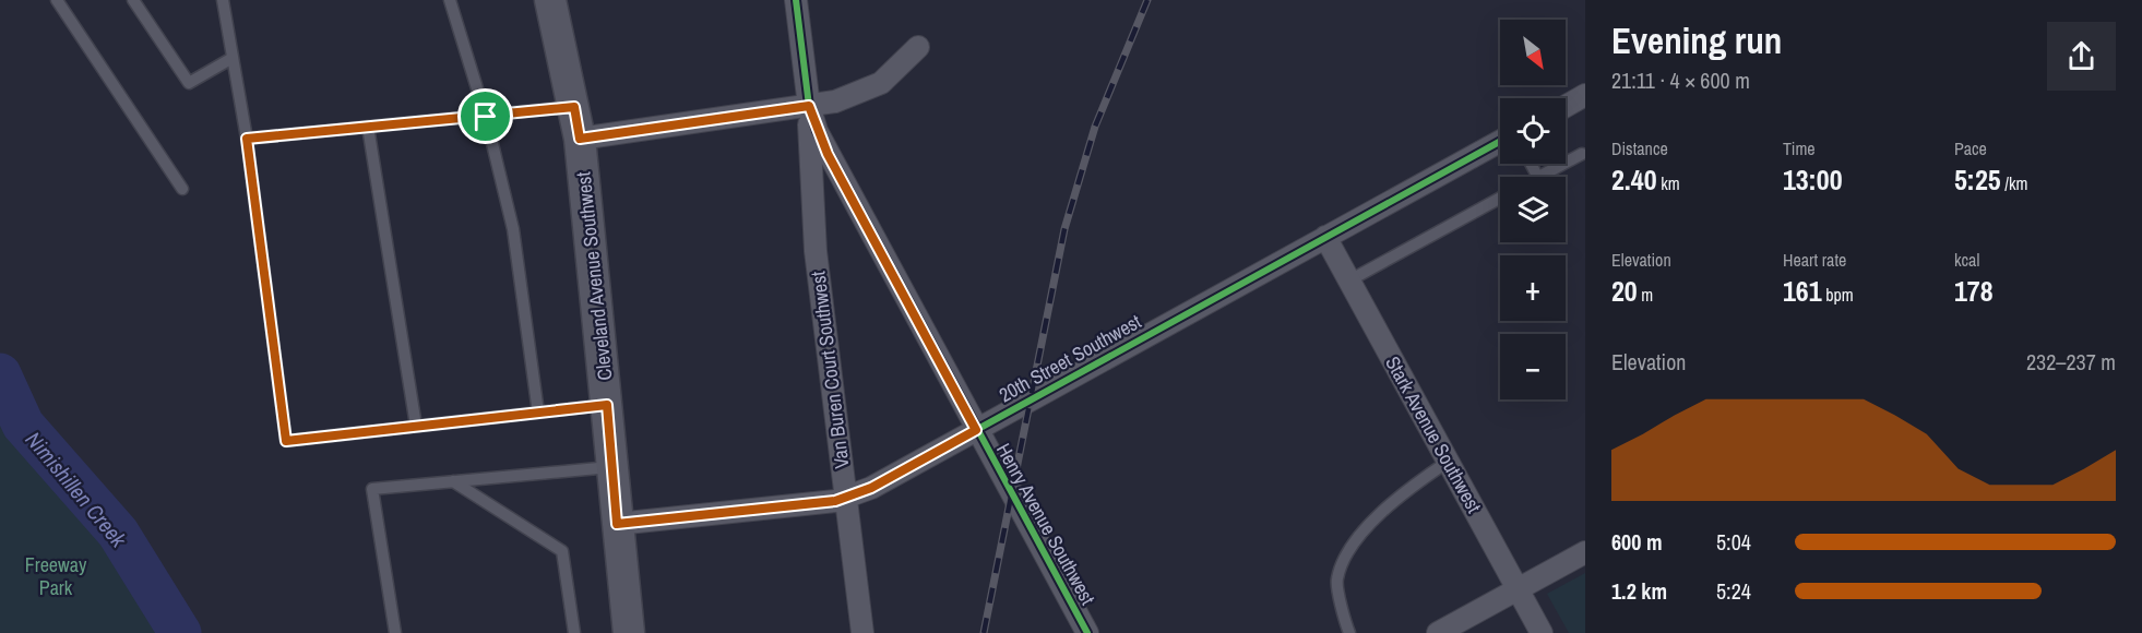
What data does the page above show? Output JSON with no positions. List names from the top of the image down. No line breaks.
{"streets":{"main road":["Cleveland Avenue Southwest"],"street":["20th Street Southwest","Van Buren Court Southwest","Stark Avenue Southwest","Henry Avenue Southwest"]},"crossings":[["Cleveland Avenue Southwest","20th Street Southwest"],["20th Street Southwest","Van Buren Court Southwest"],["20th Street Southwest","Stark Avenue Southwest"],["20th Street Southwest","Henry Avenue Southwest"],["Van Buren Court Southwest","Henry Avenue Southwest"]],"water":["Nimishillen Creek"],"parks":["Freeway Park"],"north":"bottom right","page":{"heading":["Evening run","21:11 · 4 × 600 m"],"map_buttons":["+","−"],"stats":[["Distance","2.40 km"],["Time","13:00"],["Pace","5:25 /km"],["Elevation","20 m"],["Heart rate","161 bpm"],["kcal","178"]],"chart":["Elevation","232–237 m"],"list":[{"name":"600 m","note":"5:04"},{"name":"1.2 km","note":"5:24"}]}}
